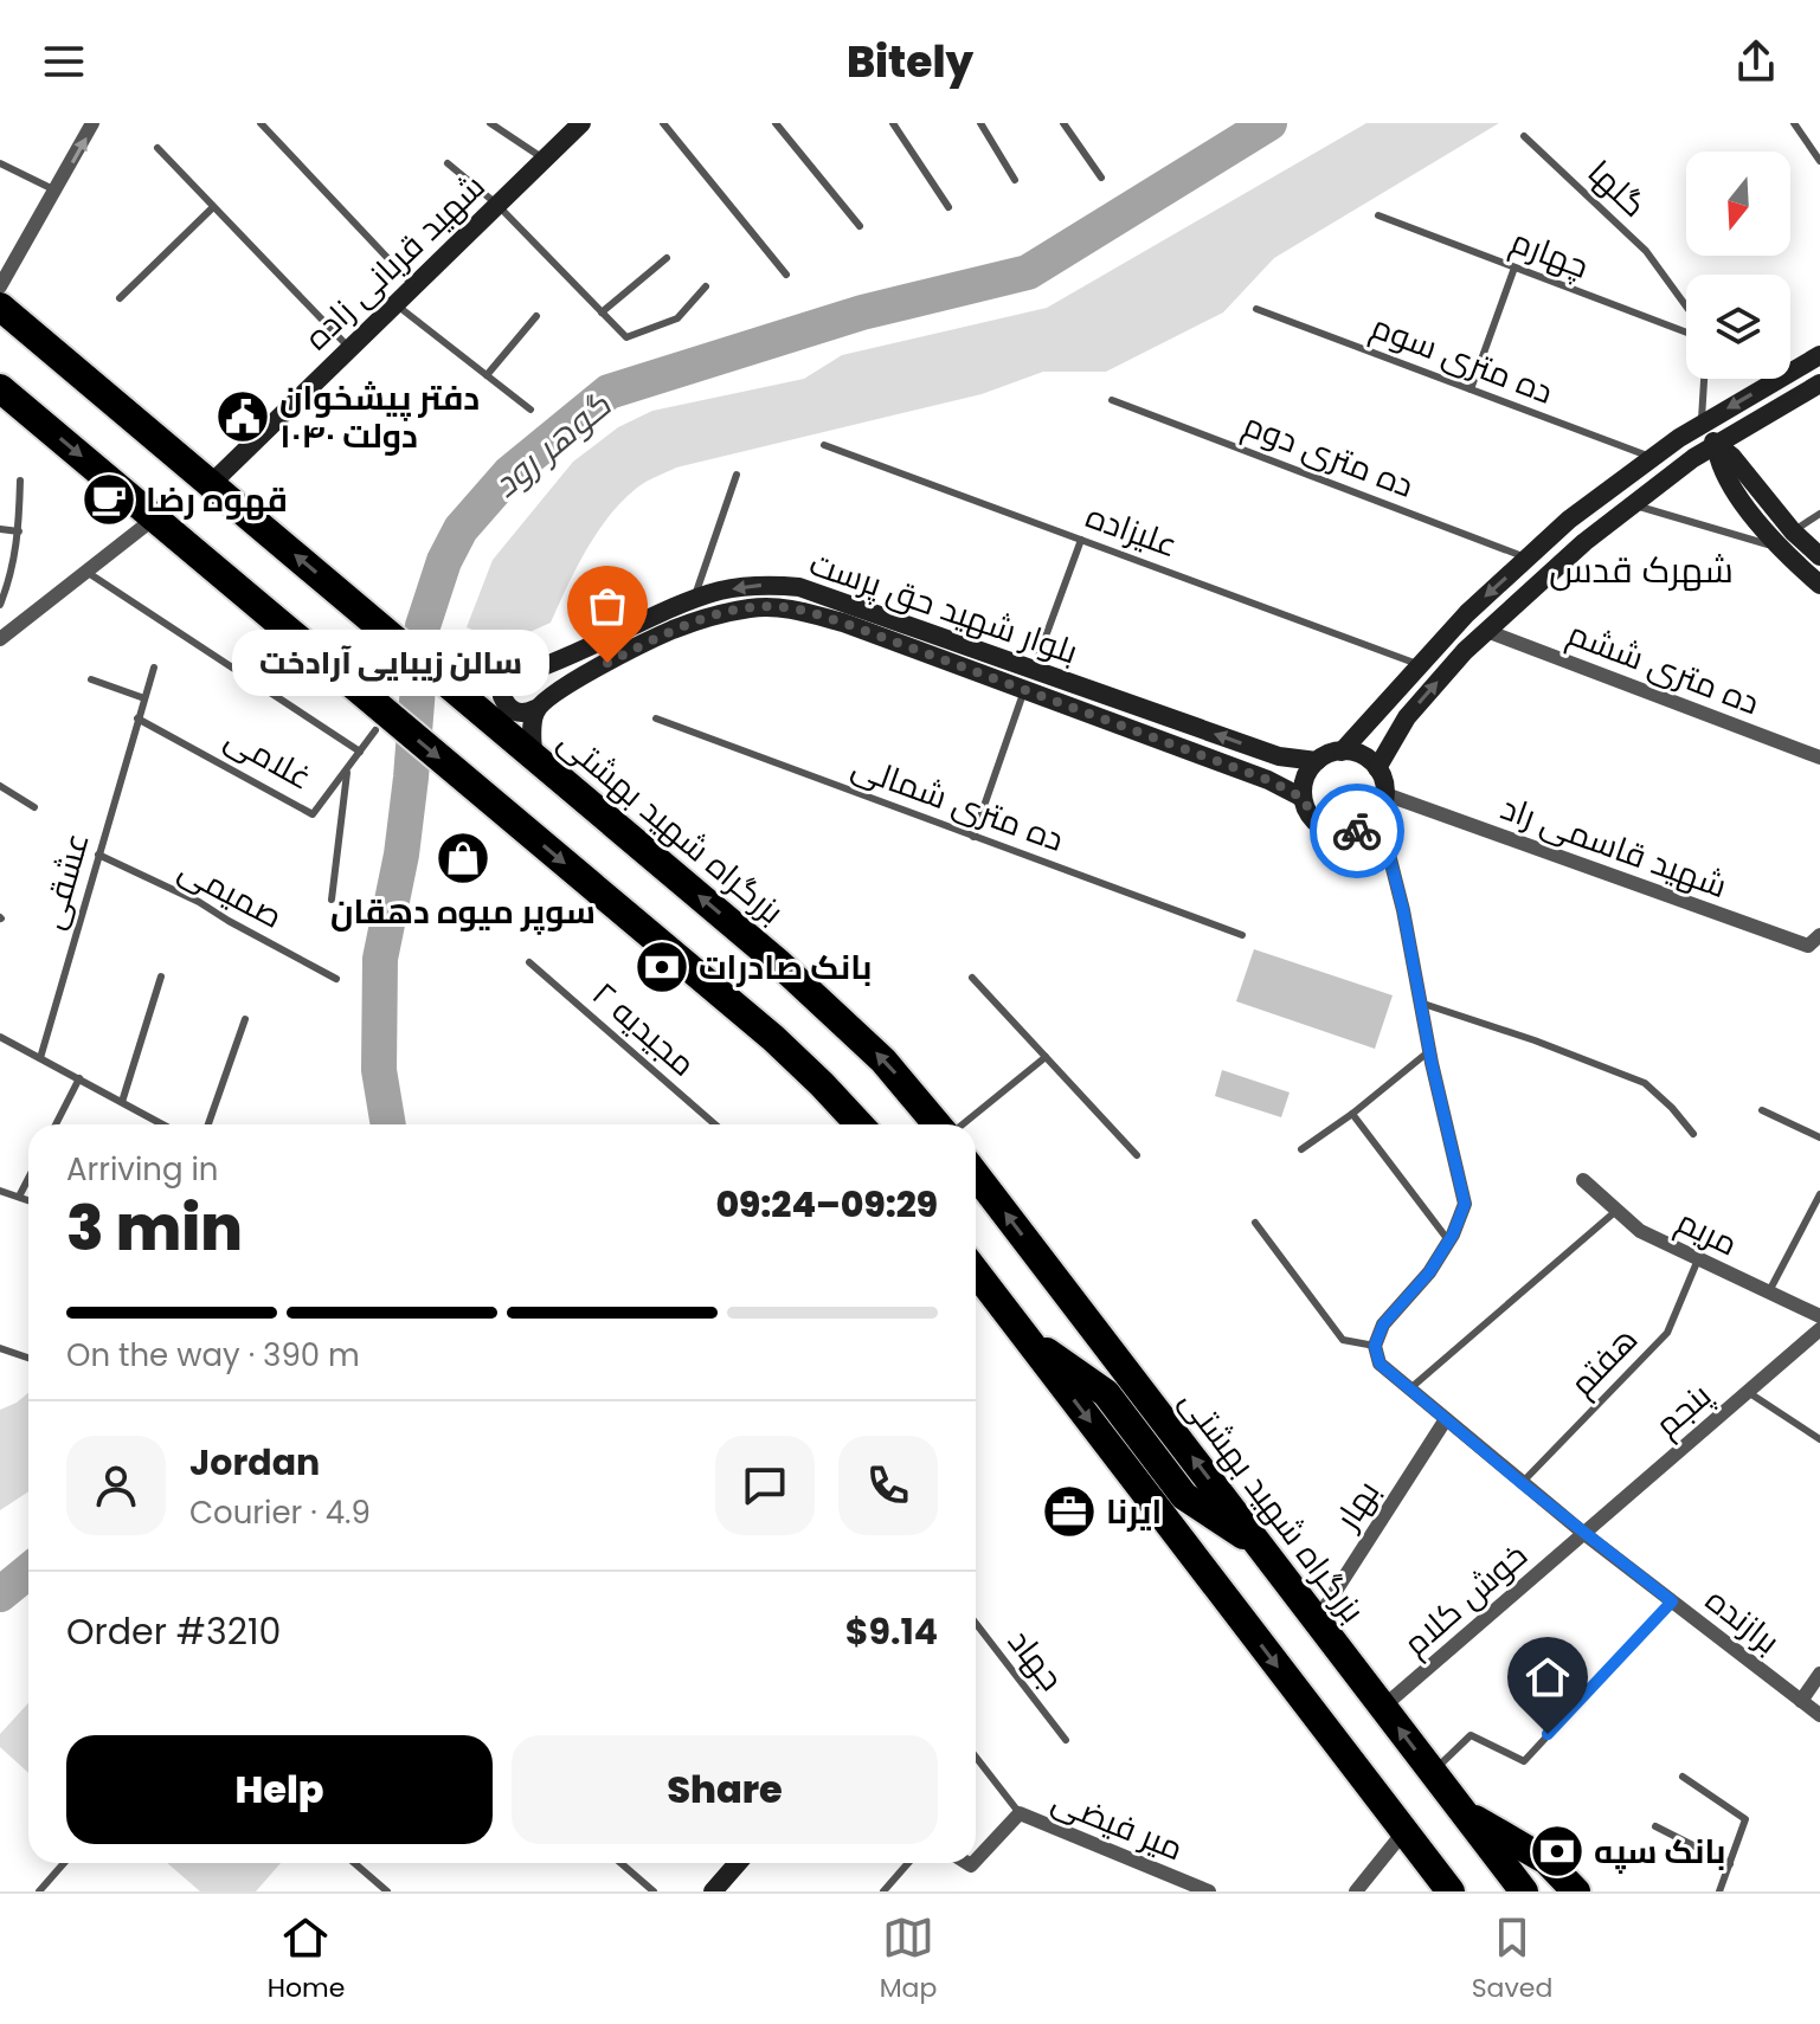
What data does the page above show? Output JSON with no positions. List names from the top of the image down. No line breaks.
{"streets":{"highway":["بزرگراه شهید بهشتی"],"street":["شهید قربانی زاده","بلوار شهید حق پرست","ده متری ششم","شهید قاسمی راد","مریم","پنجم","بهار","خوش کلام","برازنده","میر فیضی"],"lane":["گلها","چهارم","ده متری سوم","ده متری دوم","علیزاده","غلامی","ده متری شمالی","عشقی","صمیمی","مجیدیه ۲","هفتم","جهاد"]},"crossings":[["شهید قربانی زاده","بزرگراه شهید بهشتی"],["بلوار شهید حق پرست","بزرگراه شهید بهشتی"],["بلوار شهید حق پرست","شهید قاسمی راد"],["غلامی","عشقی"],["بزرگراه شهید بهشتی","بهار"],["بزرگراه شهید بهشتی","خوش کلام"],["عشقی","صمیمی"],["مریم","هفتم"],["هفتم","برازنده"],["پنجم","خوش کلام"],["پنجم","برازنده"],["بهار","برازنده"],["خوش کلام","برازنده"]],"districts":["شهرک قدس"],"water":["گوهر رود"],"places":{"public building":["دفتر پیشخوان دولت ۱۰۴۰"],"cafe":["قهوه رضا"],"other":["سالن زیبایی آرادخت"],"shop":["سوپر میوه دهقان"],"bank":["بانک صادرات","بانک سپه"],"office":["ایرنا"]},"north":"bottom","page":{"header":"Bitely","bubble":"سالن زیبایی آرادخت","heading":["3 min","Arriving in","09:24–09:29"],"panel":["Jordan","Courier · 4.9","Order #3210","$9.14"],"bar":"On the way · 390 m","buttons":["Help","Share"],"tabs":["Home","Map","Saved"]}}
